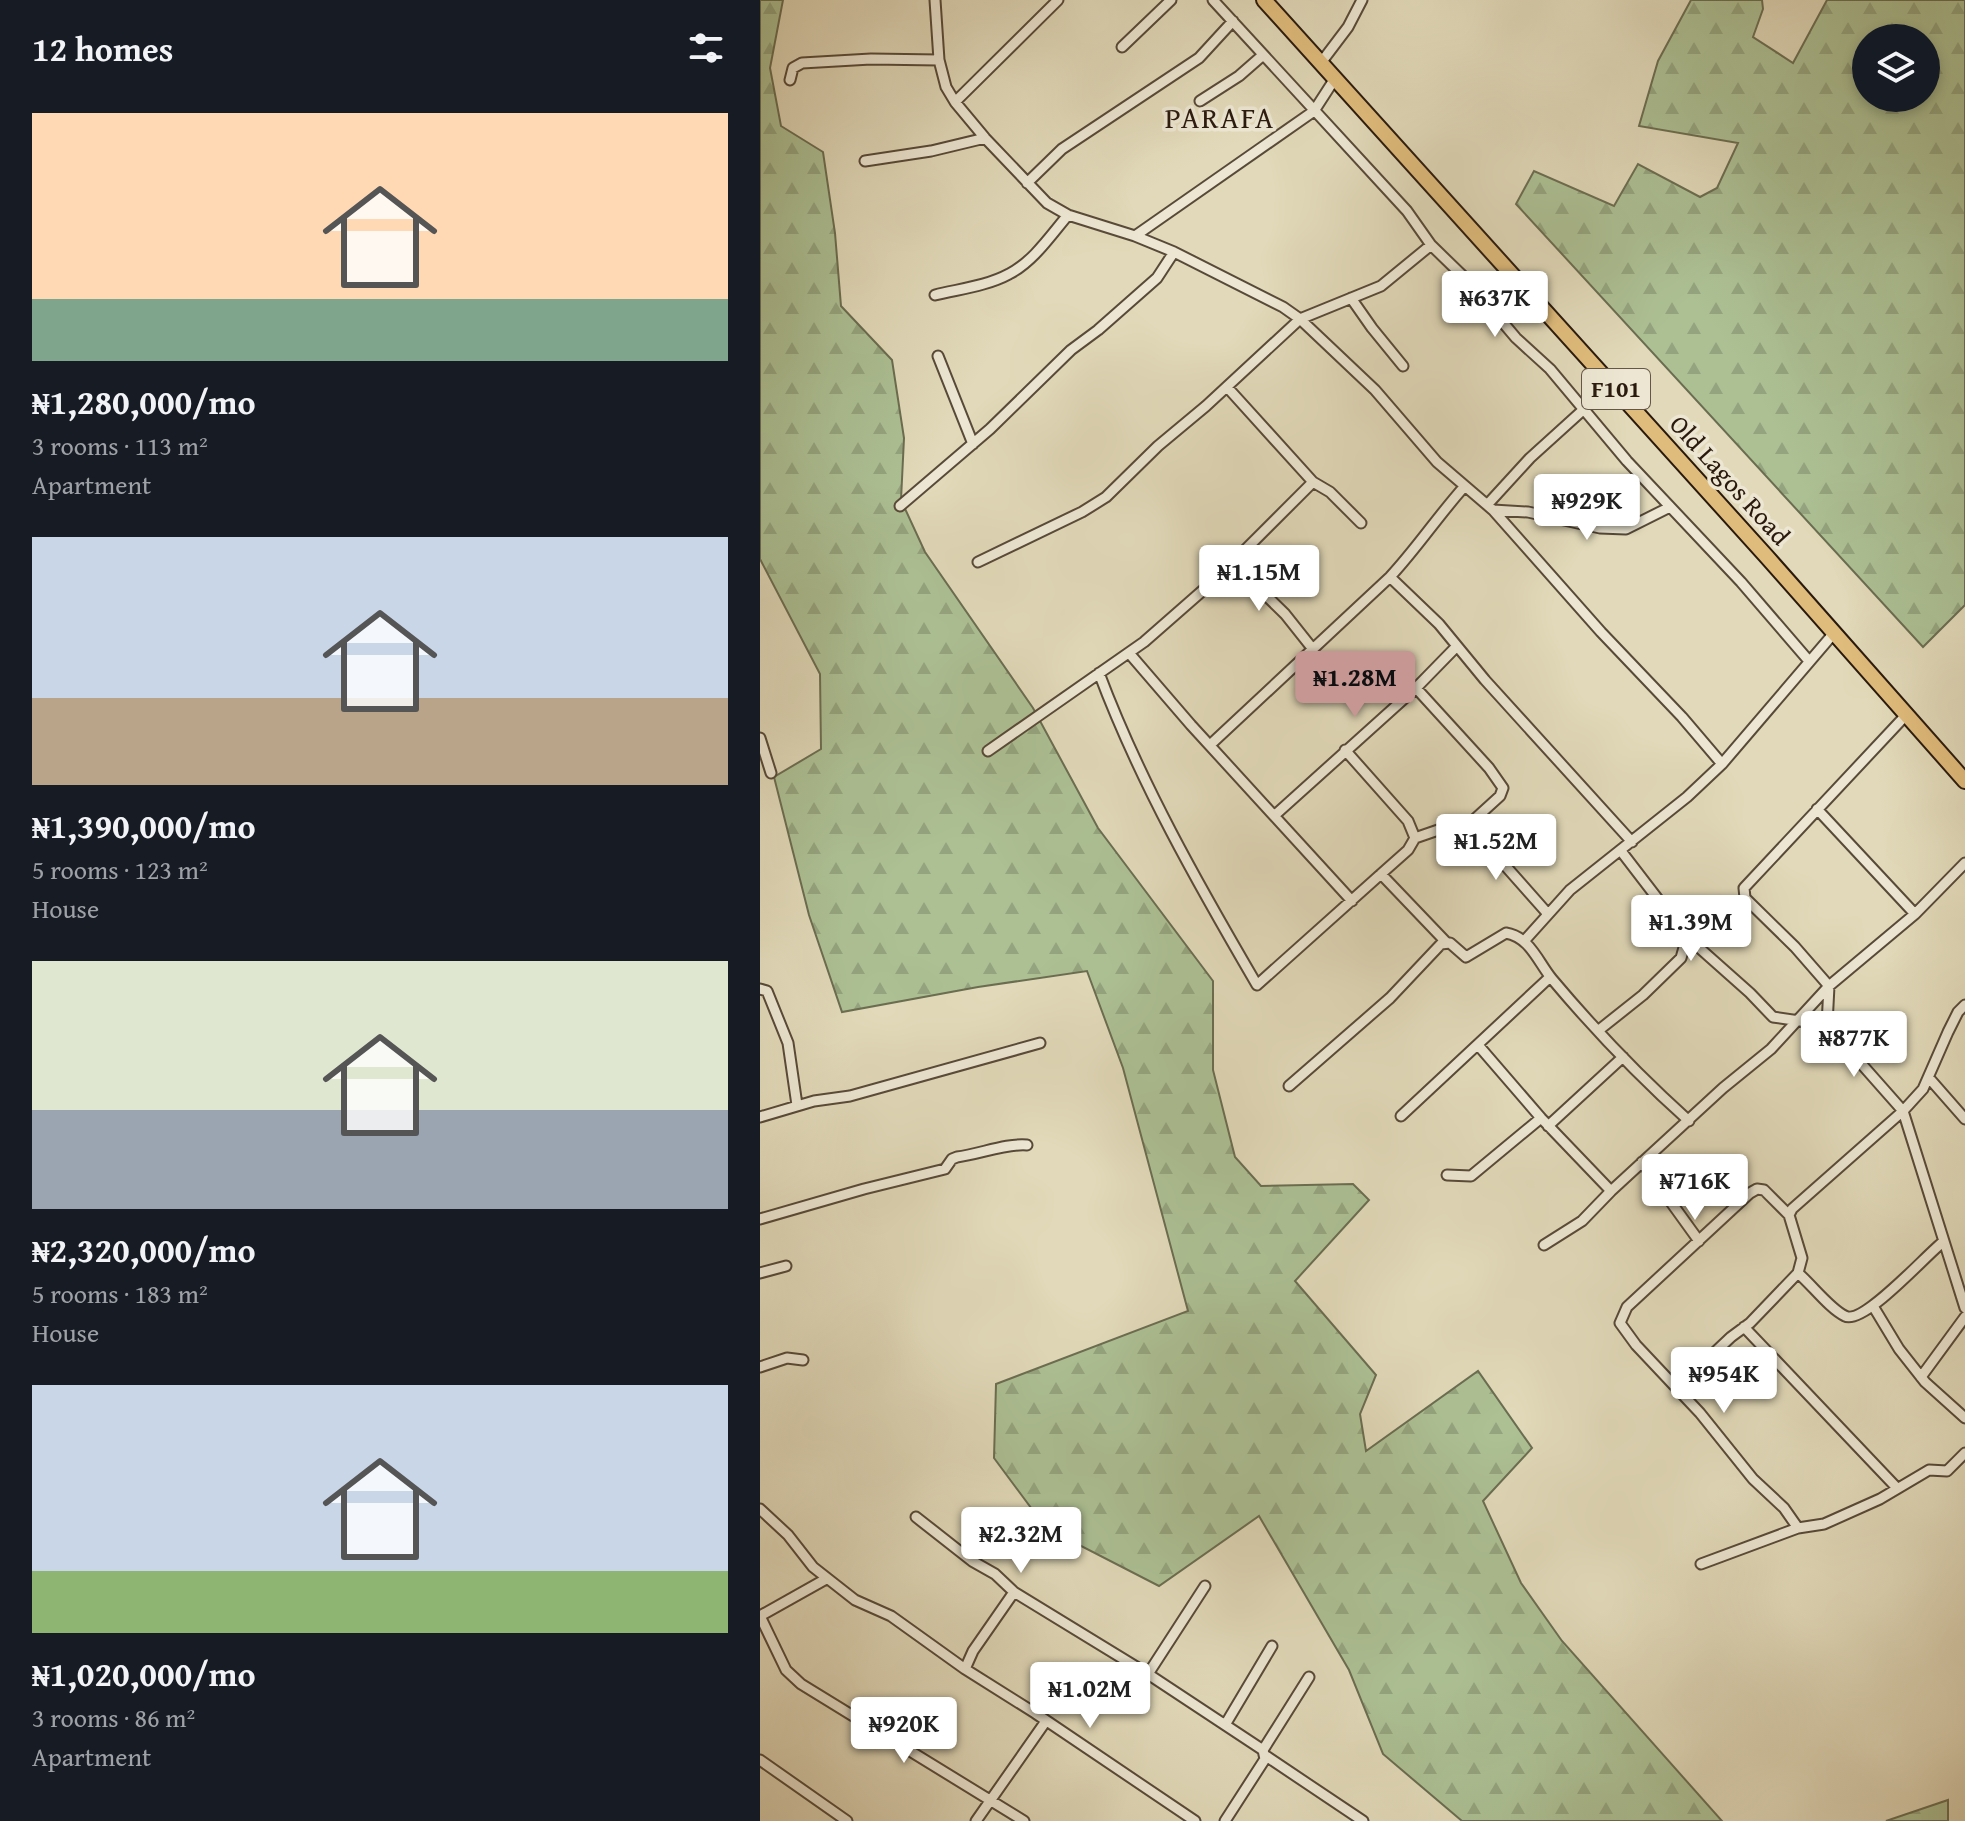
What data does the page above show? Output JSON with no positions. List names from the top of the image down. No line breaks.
{"streets":{"main road":["F101","Old Lagos Road"]},"districts":["PARAFA"],"page":{"heading":"12 homes","list":[{"name":"₦1,280,000/mo","note":"3 rooms · 113 m² · Apartment"},{"name":"₦1,390,000/mo","note":"5 rooms · 123 m² · House"},{"name":"₦2,320,000/mo","note":"5 rooms · 183 m² · House"},{"name":"₦1,020,000/mo","note":"3 rooms · 86 m² · Apartment"}],"price":["₦637K","₦929K","₦1.15M","₦1.28M","₦1.52M","₦1.39M","₦877K","₦716K","₦954K","₦2.32M","₦1.02M","₦920K"]}}
